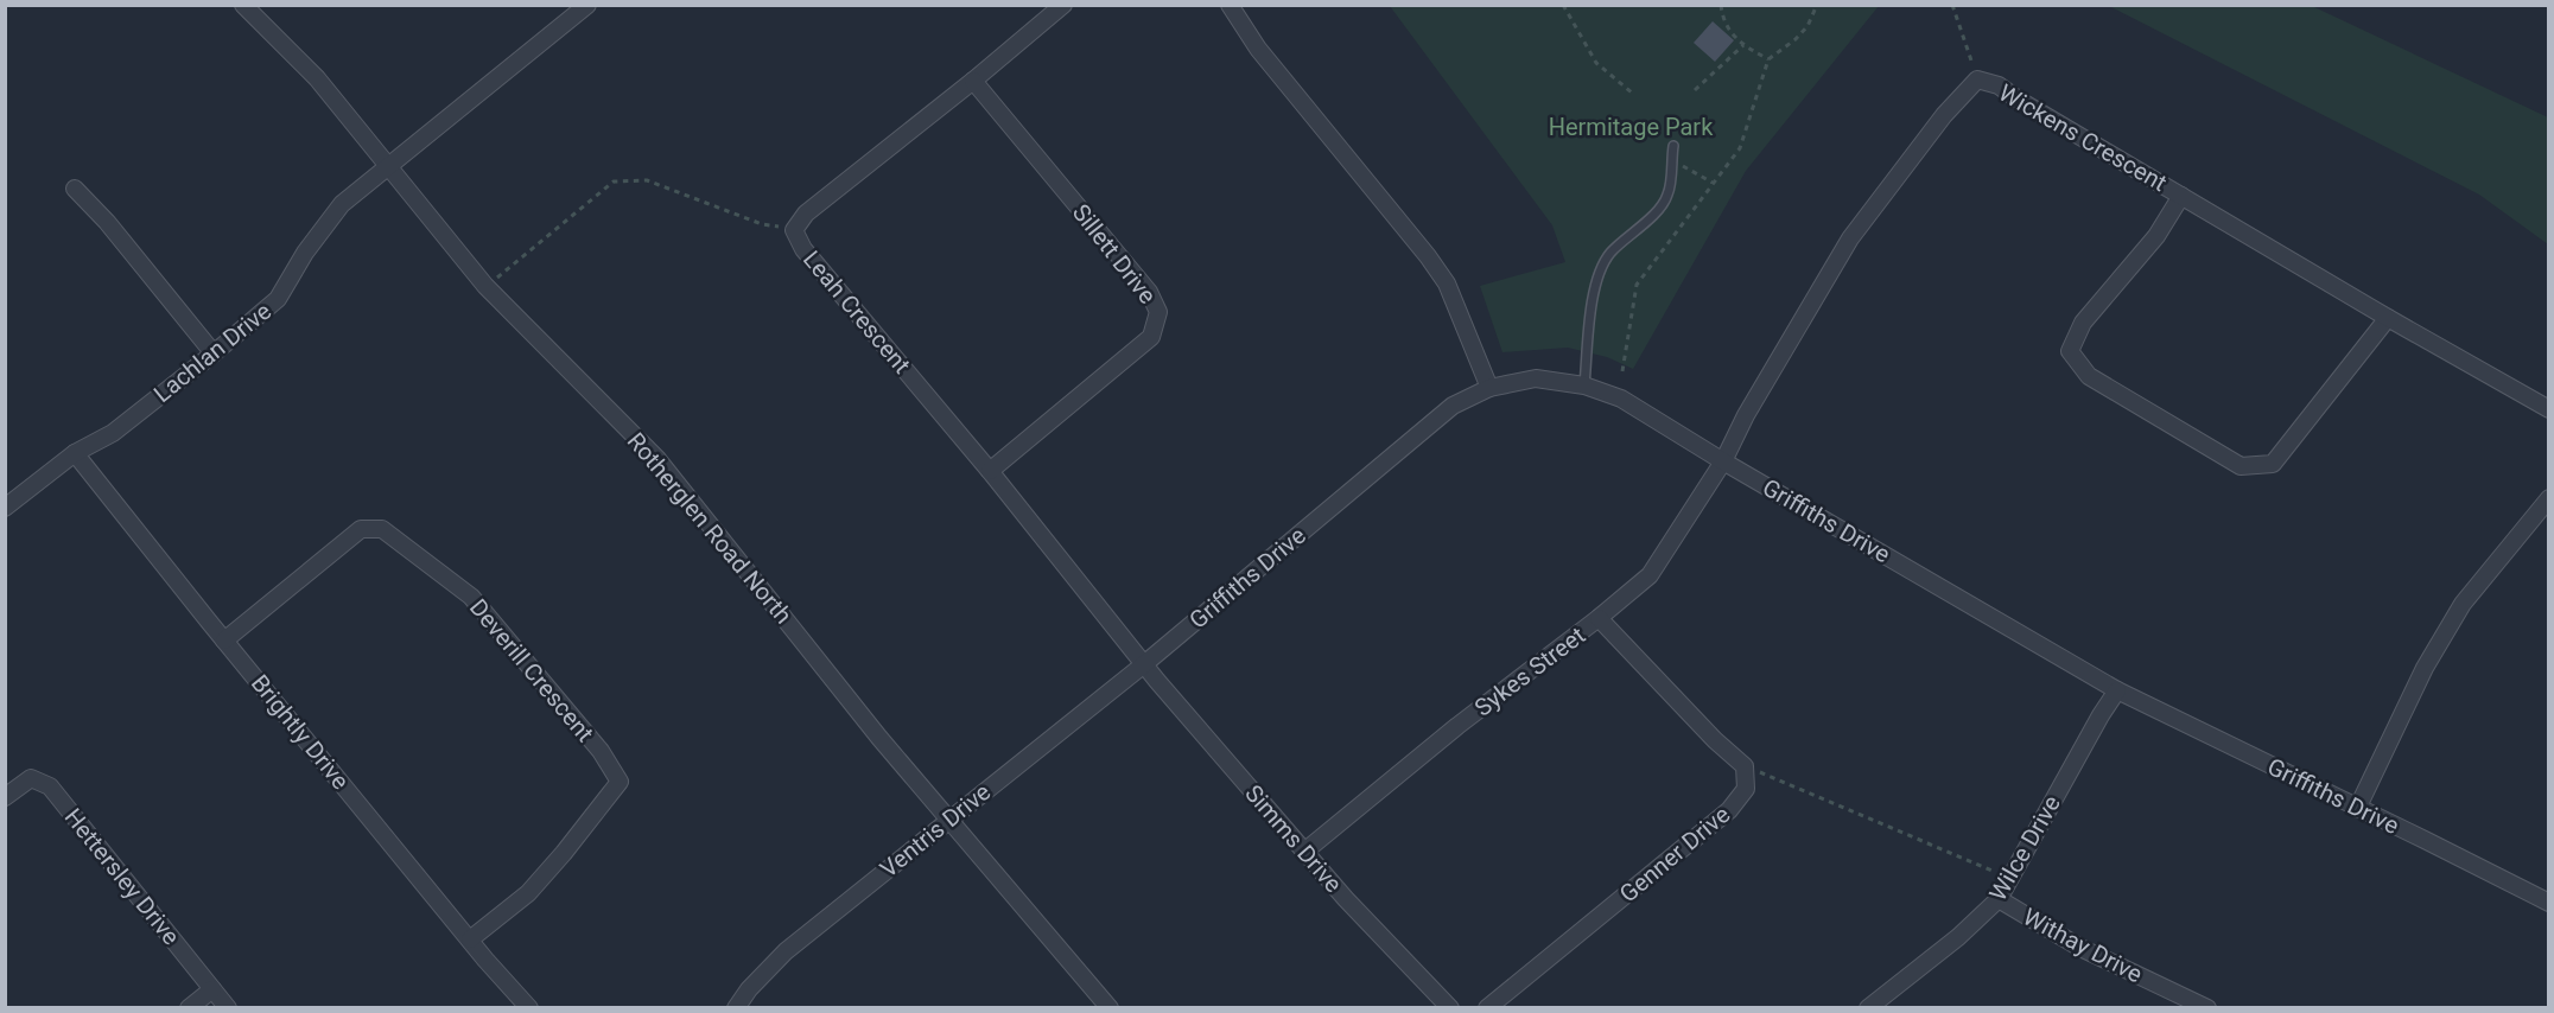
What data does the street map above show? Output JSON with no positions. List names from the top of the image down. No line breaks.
{"streets":{"street":["Wickens Crescent","Sillett Drive","Leah Crescent","Lachlan Drive","Griffiths Drive","Rotherglen Road North","Deverill Crescent","Sykes Street","Brightly Drive","Ventris Drive","Simms Drive","Wilce Drive","Genner Drive","Hettersley Drive","Withay Drive"]},"crossings":[["Wickens Crescent","Griffiths Drive"],["Wickens Crescent","Sykes Street"],["Sillett Drive","Leah Crescent"],["Leah Crescent","Griffiths Drive"],["Leah Crescent","Ventris Drive"],["Leah Crescent","Simms Drive"],["Lachlan Drive","Rotherglen Road North"],["Lachlan Drive","Brightly Drive"],["Griffiths Drive","Sykes Street"],["Griffiths Drive","Ventris Drive"],["Griffiths Drive","Simms Drive"],["Griffiths Drive","Wilce Drive"],["Rotherglen Road North","Ventris Drive"],["Deverill Crescent","Brightly Drive"],["Sykes Street","Simms Drive"],["Ventris Drive","Simms Drive"],["Wilce Drive","Withay Drive"]],"parks":["Hermitage Park"]}
